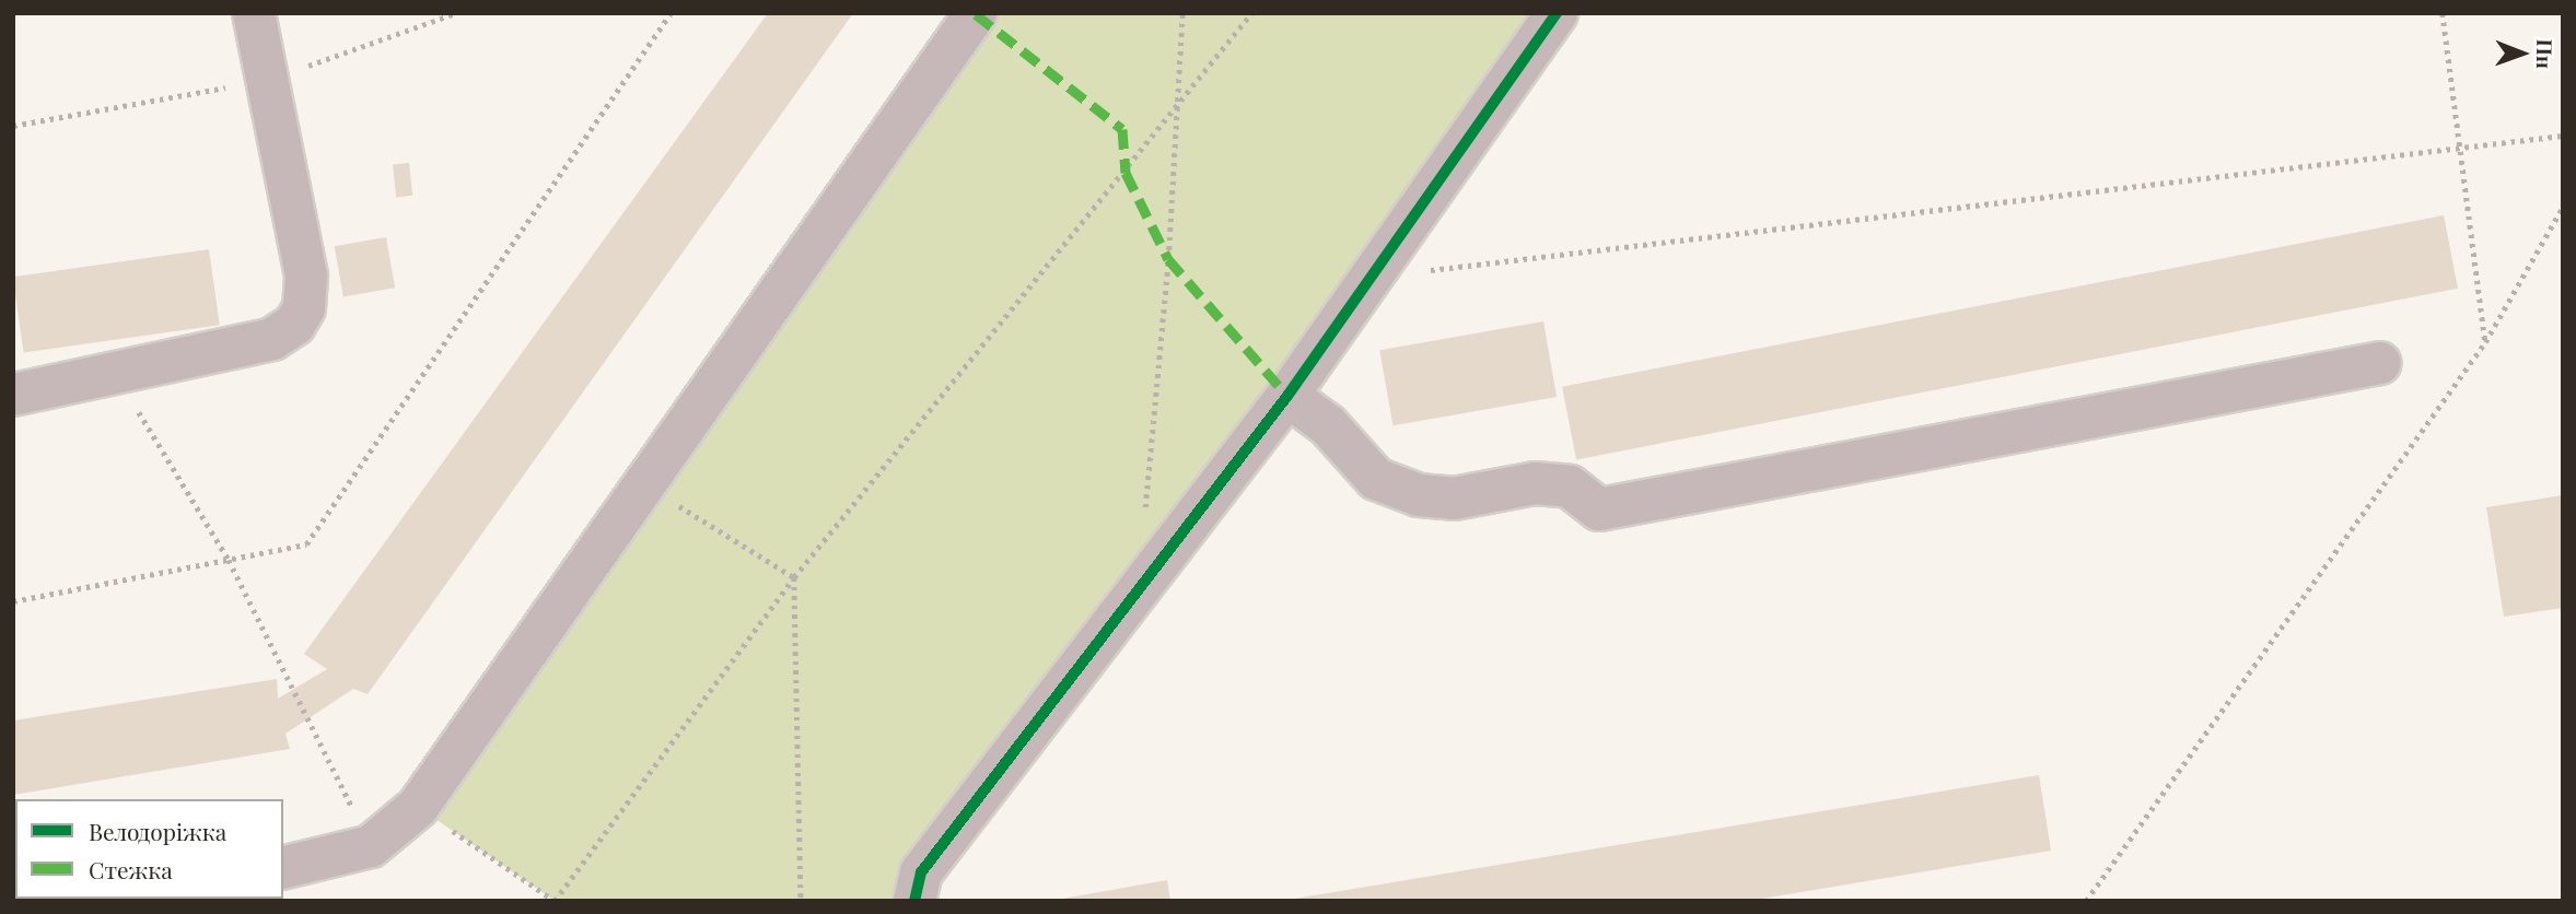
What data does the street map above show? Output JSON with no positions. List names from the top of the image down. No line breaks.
{"legend":["Велодоріжка","Стежка"],"north":"right"}
